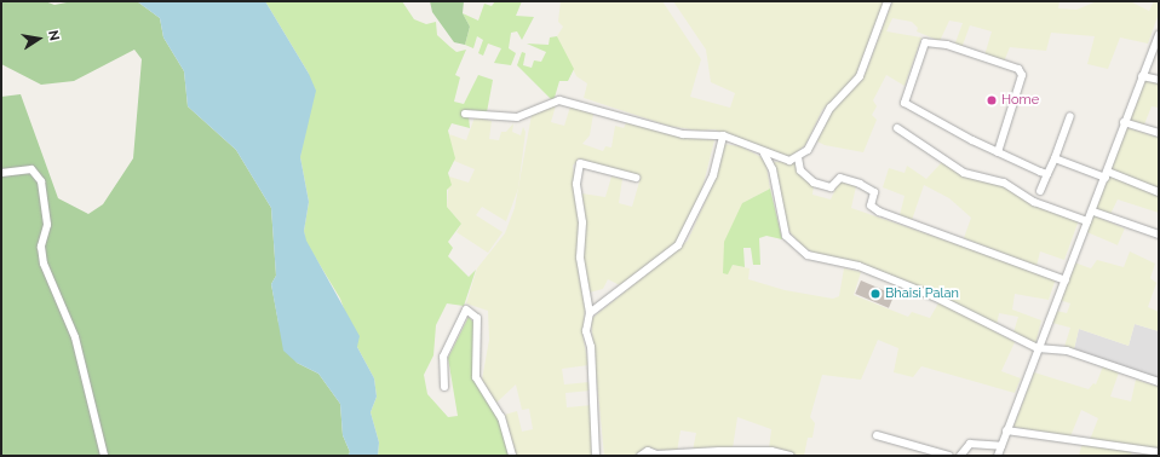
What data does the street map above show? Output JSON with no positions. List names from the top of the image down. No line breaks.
{"places":["Home","Bhaisi Palan"],"north":"right"}
